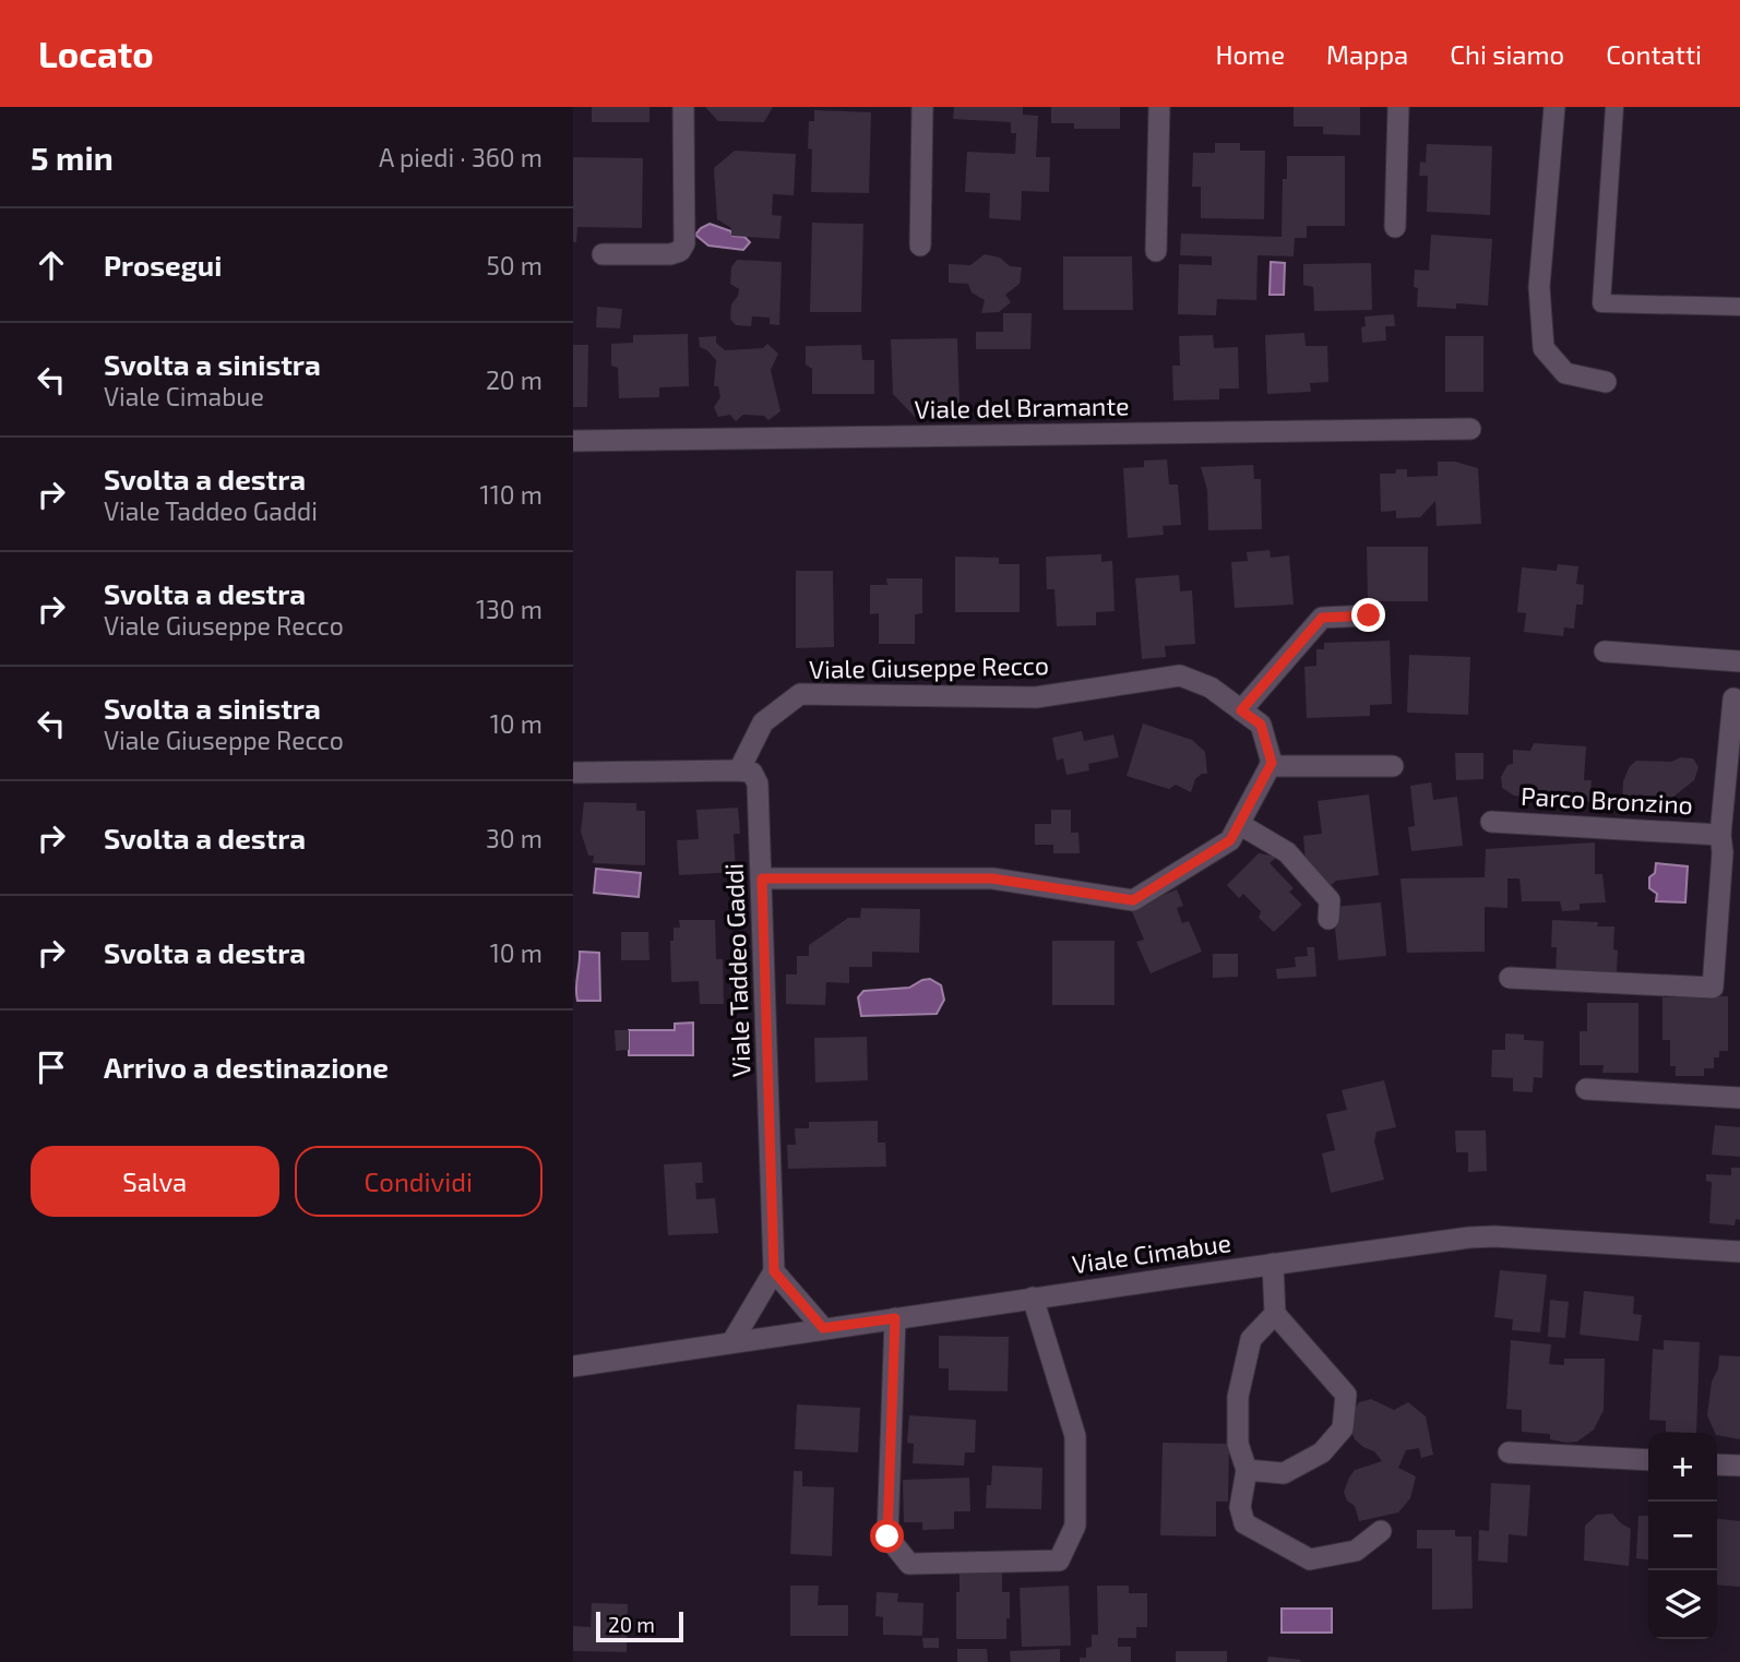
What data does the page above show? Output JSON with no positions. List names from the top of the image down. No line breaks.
{"streets":{"street":["Viale del Bramante","Viale Giuseppe Recco","Parco Bronzino","Viale Taddeo Gaddi","Viale Cimabue"]},"crossings":[["Viale Giuseppe Recco","Viale Taddeo Gaddi"]],"scale_bar":"20 m","page":{"header":"Locato","nav":["Home","Mappa","Chi siamo","Contatti"],"heading":["5 min","A piedi · 360 m"],"list":[["Prosegui","50 m"],["Svolta a sinistra","Viale Cimabue","20 m"],["Svolta a destra","Viale Taddeo Gaddi","110 m"],["Svolta a destra","Viale Giuseppe Recco","130 m"],["Svolta a sinistra","Viale Giuseppe Recco","10 m"],["Svolta a destra","30 m"],["Svolta a destra","10 m"],"Arrivo a destinazione"],"buttons":["Salva","Condividi"],"map_buttons":["+","−"],"scale":"20 m"}}
